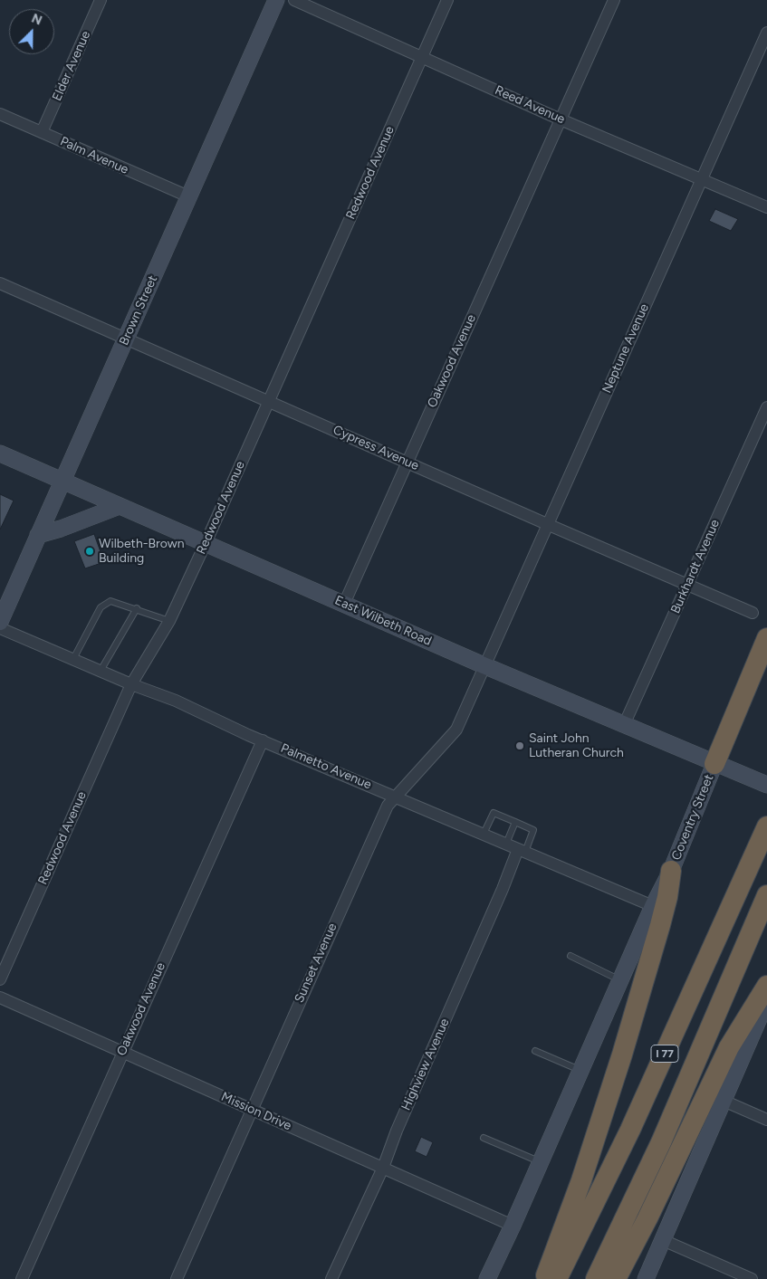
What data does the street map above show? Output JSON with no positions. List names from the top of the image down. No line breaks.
{"streets":{"highway":["I 77"],"main road":["Brown Street","East Wilbeth Road","Coventry Street"],"street":["Elder Avenue","Reed Avenue","Palm Avenue","Redwood Avenue","Neptune Avenue","Oakwood Avenue","Cypress Avenue","Burkhardt Avenue","Palmetto Avenue","Sunset Avenue","Highview Avenue","Mission Drive"]},"crossings":[["Elder Avenue","Palm Avenue"],["Reed Avenue","Redwood Avenue"],["Reed Avenue","Neptune Avenue"],["Reed Avenue","Oakwood Avenue"],["Palm Avenue","Brown Street"],["Redwood Avenue","Cypress Avenue"],["Redwood Avenue","East Wilbeth Road"],["Redwood Avenue","Palmetto Avenue"],["Brown Street","Cypress Avenue"],["Brown Street","East Wilbeth Road"],["Neptune Avenue","Cypress Avenue"],["Neptune Avenue","East Wilbeth Road"],["Neptune Avenue","Sunset Avenue"],["Oakwood Avenue","Cypress Avenue"],["Oakwood Avenue","East Wilbeth Road"],["Oakwood Avenue","Palmetto Avenue"],["Oakwood Avenue","Mission Drive"],["Cypress Avenue","Burkhardt Avenue"],["Burkhardt Avenue","East Wilbeth Road"],["East Wilbeth Road","Coventry Street"],["East Wilbeth Road","Sunset Avenue"],["Palmetto Avenue","Coventry Street"],["Palmetto Avenue","Sunset Avenue"],["Palmetto Avenue","Highview Avenue"],["Coventry Street","Mission Drive"],["Sunset Avenue","Mission Drive"],["Highview Avenue","Mission Drive"]],"places":["Wilbeth-Brown Building","Saint John Lutheran Church"],"north":"top right"}
